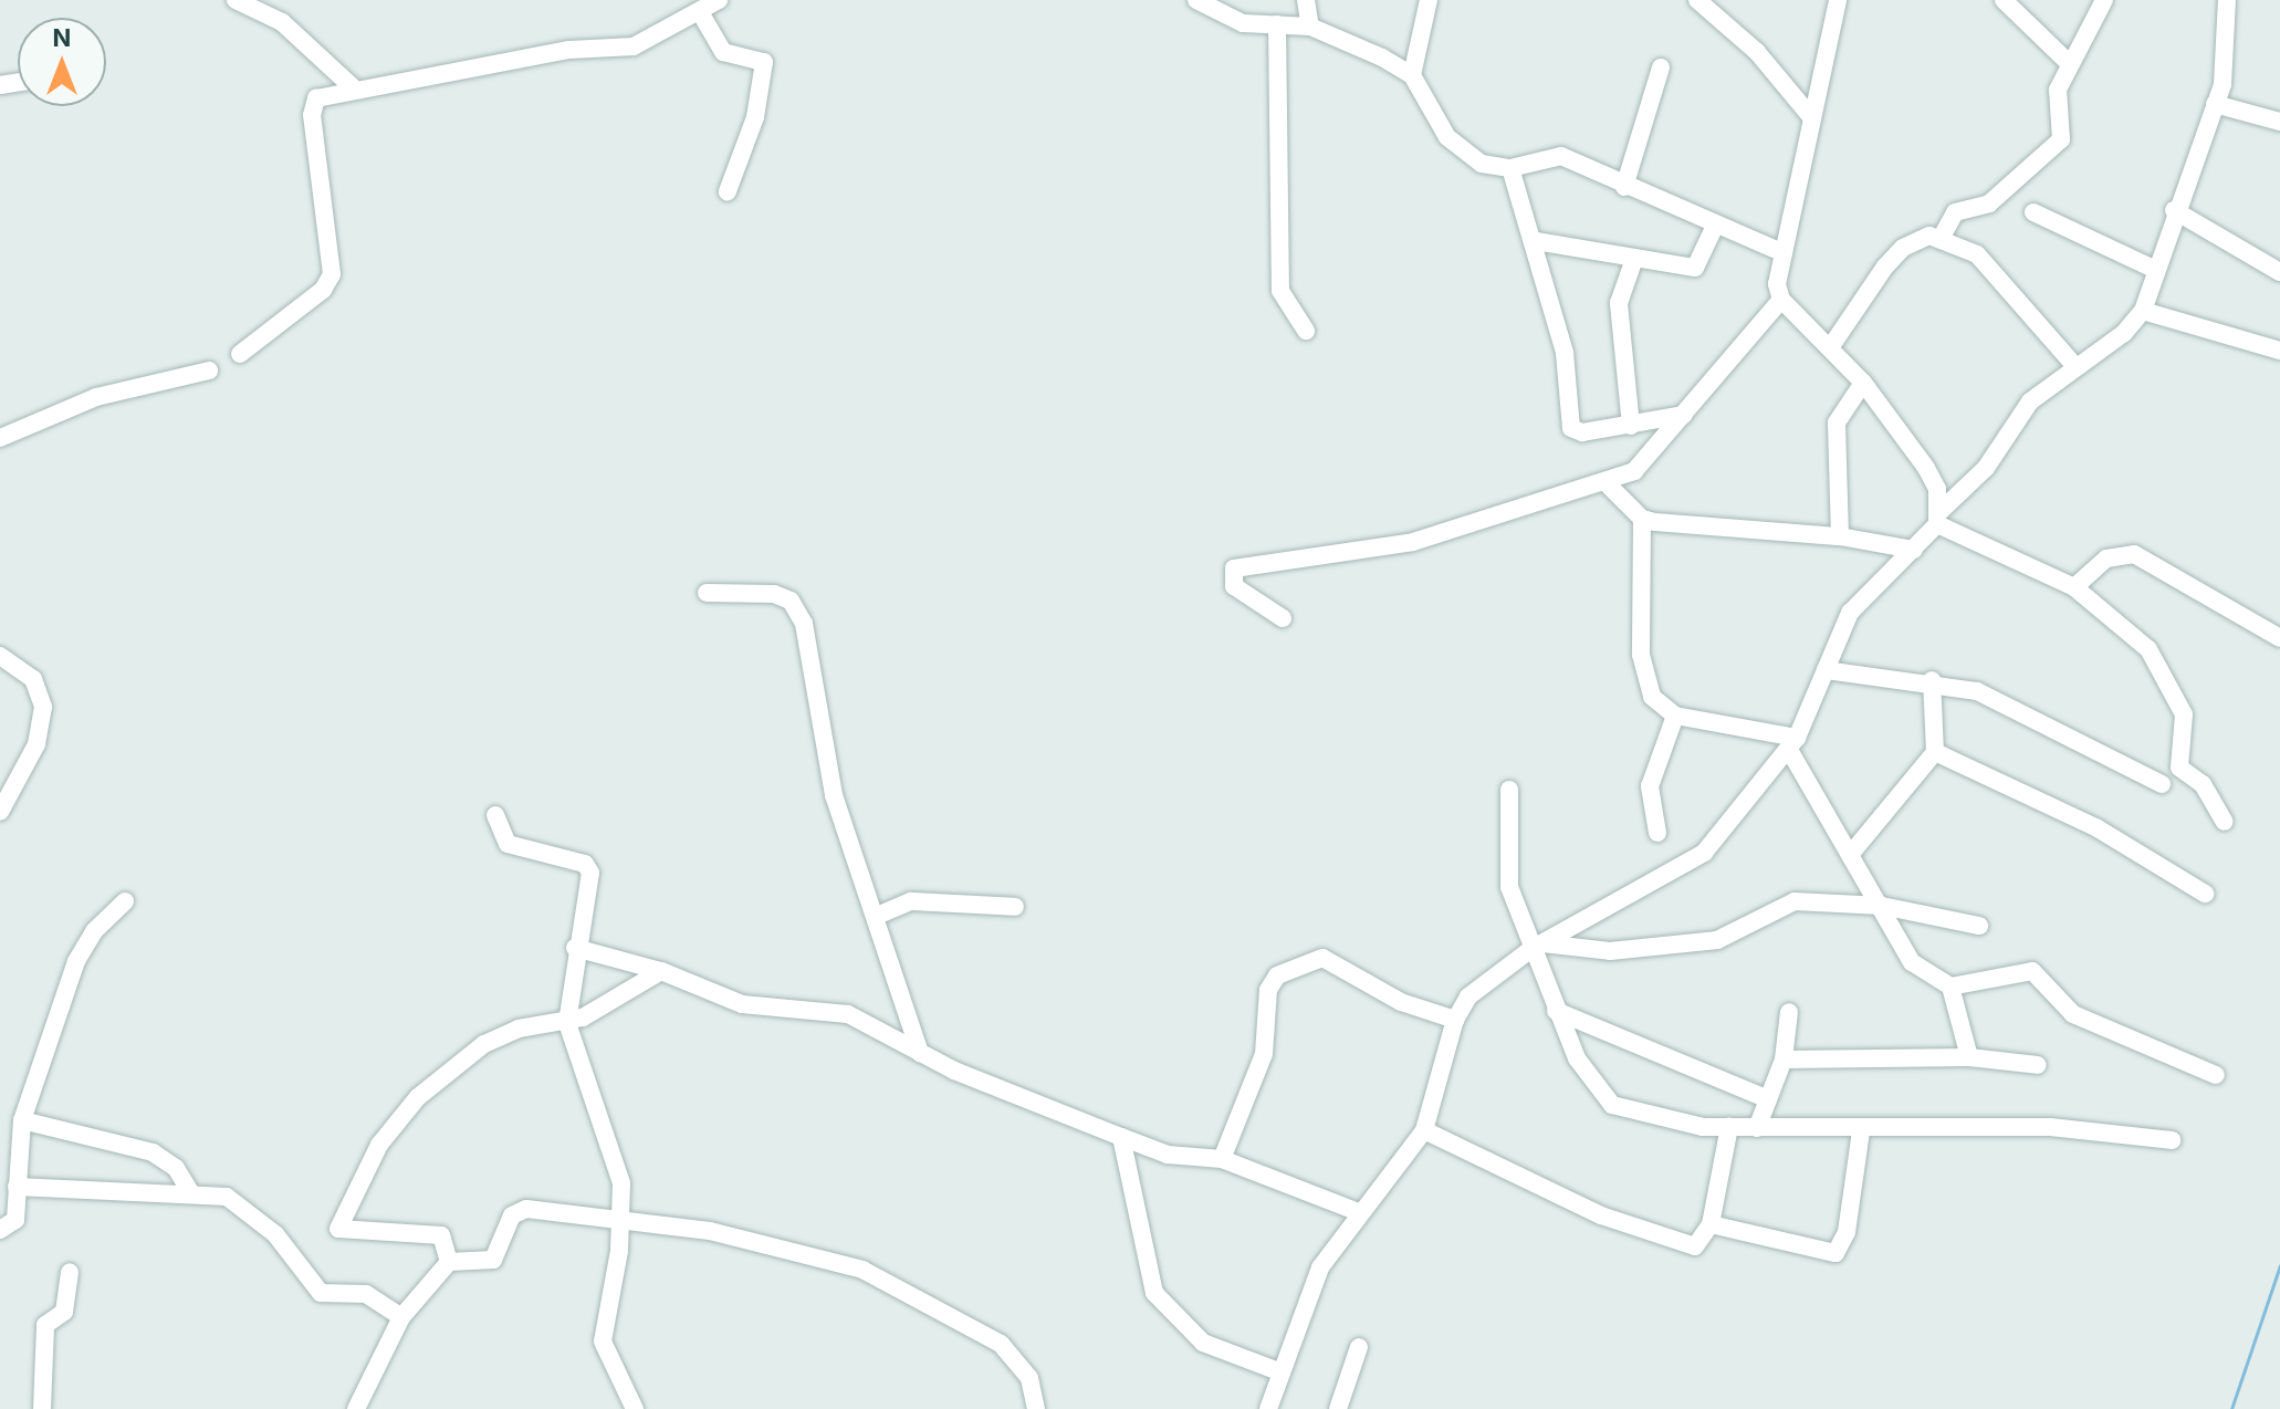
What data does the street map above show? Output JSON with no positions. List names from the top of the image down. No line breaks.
{"north":"top"}
